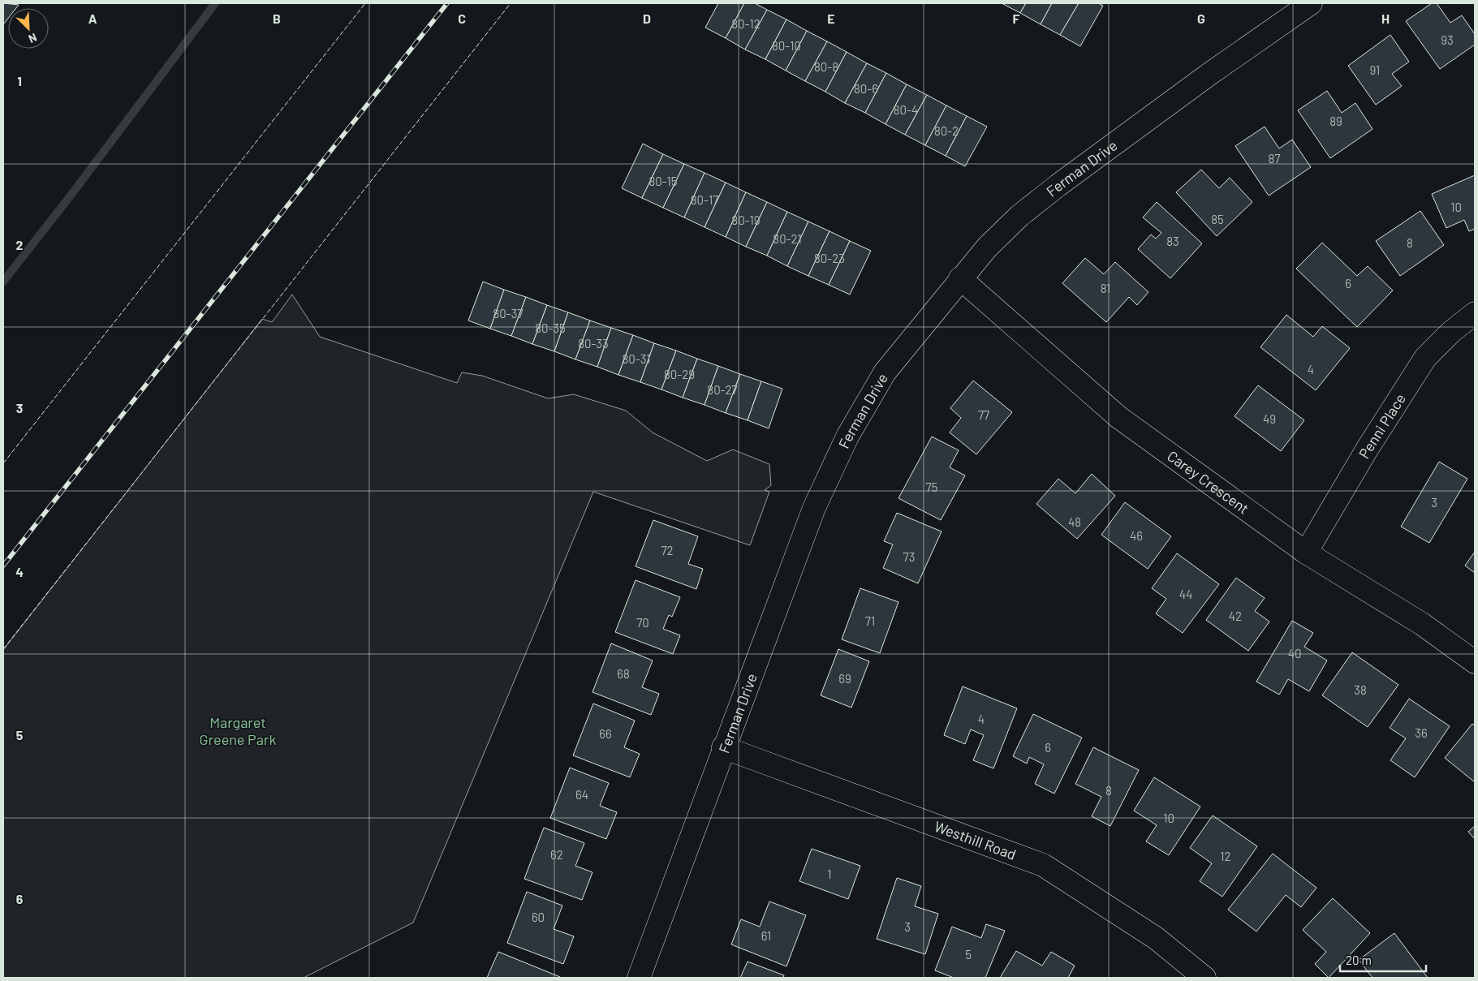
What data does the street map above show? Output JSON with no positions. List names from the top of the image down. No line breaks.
{"streets":{"street":["Ferman Drive","Penni Place","Carey Crescent","Westhill Road"]},"crossings":[["Ferman Drive","Carey Crescent"],["Ferman Drive","Westhill Road"],["Penni Place","Carey Crescent"]],"parks":["Margaret Greene Park"],"house_numbers":["80-12","93","80-10","80-8","91","80-6","80-4","89","80-2","87","80-15","80-17","10","85","80-19","80-21","83","8","80-23","6","81","80-37","80-35","80-33","80-31","4","80-29","80-27","77","49","75","3","48","46","72","73","44","42","71","70","40","68","69","38","4","36","66","6","8","64","10","62","12","1","60","3","61","5"],"scale_bar":"20 m","north":"bottom right","grid":{"columns":["A","B","C","D","E","F","G","H"],"rows":["1","2","3","4","5","6"]}}
